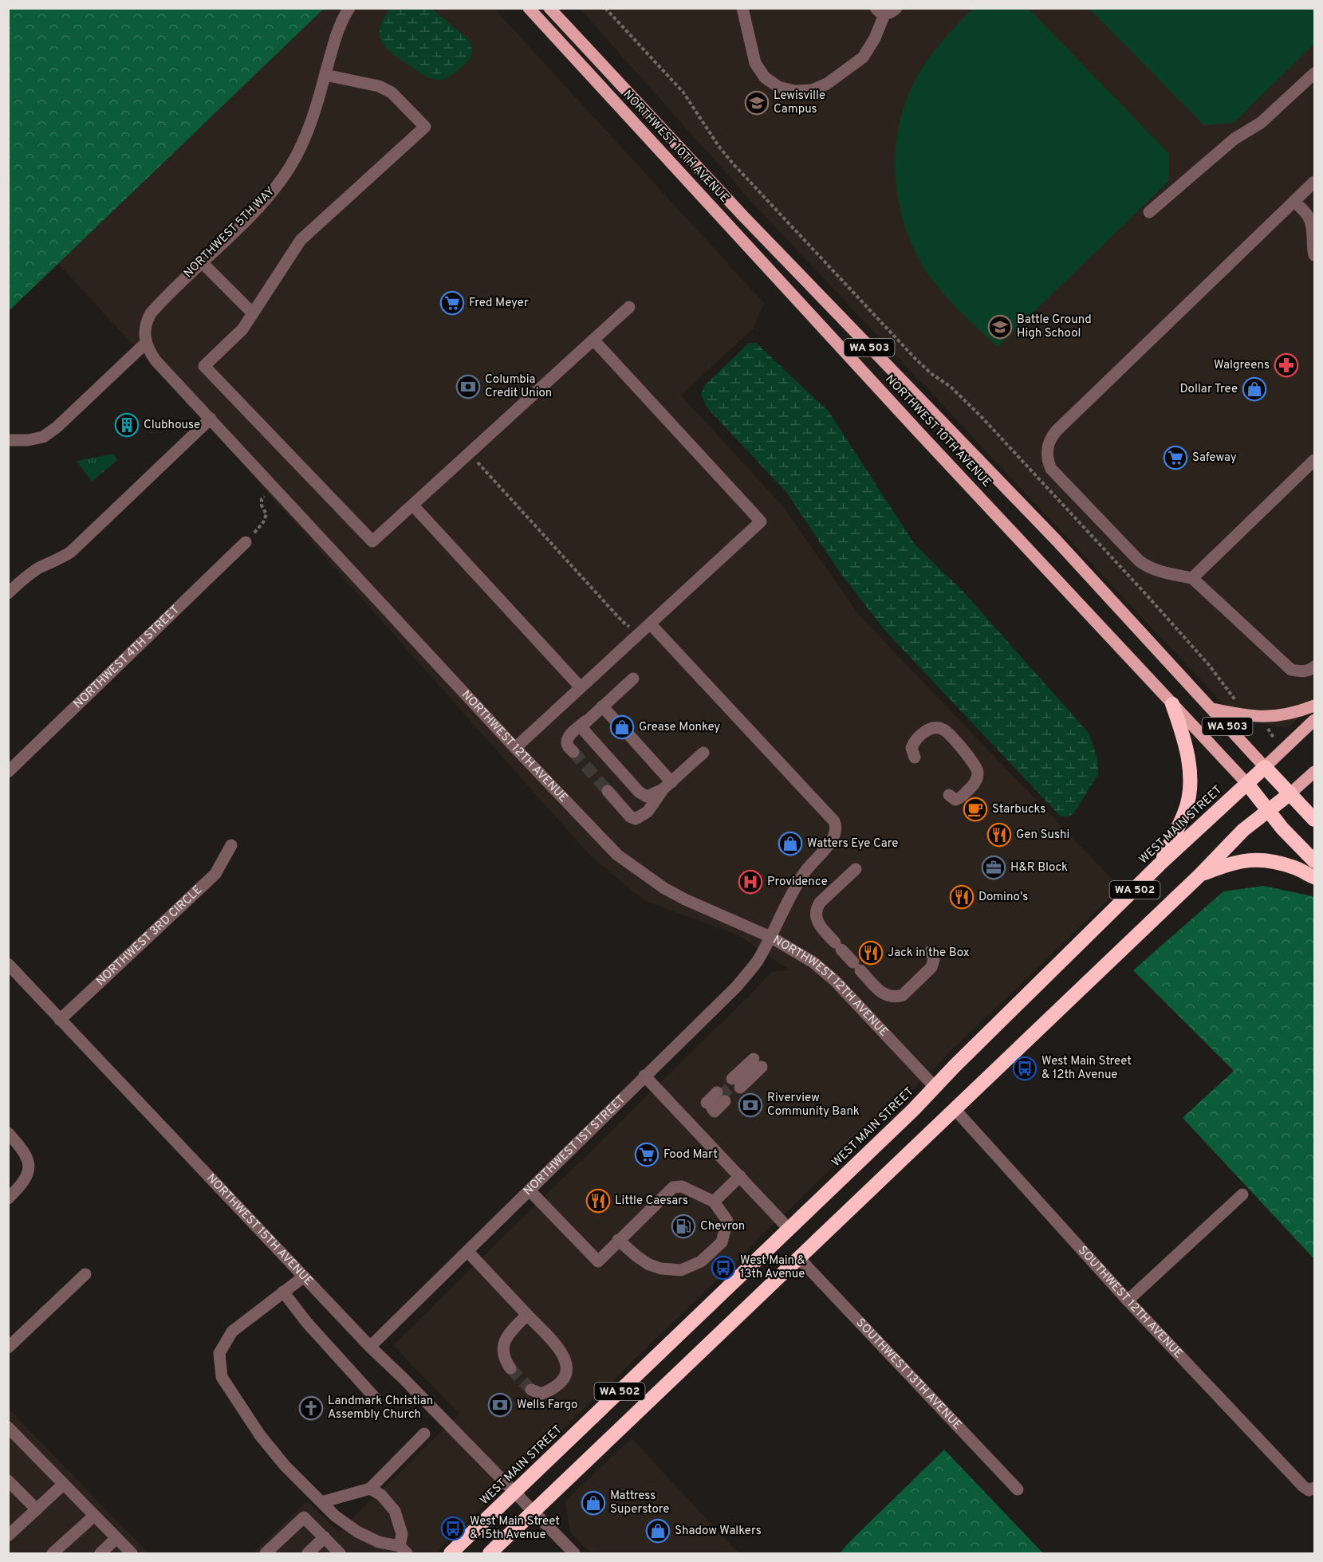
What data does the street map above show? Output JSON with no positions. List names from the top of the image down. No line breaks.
{"streets":{"highway":["NORTHWEST 10TH AVENUE","WA 503","WEST MAIN STREET","WA 502"],"street":["NORTHWEST 5TH WAY","NORTHWEST 4TH STREET","NORTHWEST 12TH AVENUE","NORTHWEST 3RD CIRCLE","NORTHWEST 1ST STREET","NORTHWEST 15TH AVENUE","SOUTHWEST 12TH AVENUE","SOUTHWEST 13TH AVENUE"]},"crossings":[["NORTHWEST 10TH AVENUE","WA 503"],["NORTHWEST 10TH AVENUE","WEST MAIN STREET"],["NORTHWEST 10TH AVENUE","WA 502"],["NORTHWEST 5TH WAY","NORTHWEST 12TH AVENUE"],["WA 503","WEST MAIN STREET"],["WA 503","WA 502"],["NORTHWEST 12TH AVENUE","WEST MAIN STREET"],["NORTHWEST 12TH AVENUE","NORTHWEST 1ST STREET"],["WEST MAIN STREET","NORTHWEST 15TH AVENUE"],["WA 502","NORTHWEST 15TH AVENUE"],["WA 502","SOUTHWEST 12TH AVENUE"],["WA 502","SOUTHWEST 13TH AVENUE"],["NORTHWEST 3RD CIRCLE","NORTHWEST 15TH AVENUE"],["NORTHWEST 1ST STREET","NORTHWEST 15TH AVENUE"]],"places":{"school or university":["Lewisville Campus","Battle Ground High School"],"supermarket":["Fred Meyer","Safeway","Food Mart"],"pharmacy":["Walgreens"],"bank":["Columbia Credit Union","Riverview Community Bank","Wells Fargo"],"shop":["Dollar Tree","Grease Monkey","Watters Eye Care","Mattress Superstore","Shadow Walkers"],"building":["Clubhouse"],"cafe":["Starbucks"],"restaurant":["Gen Sushi","Domino's","Jack in the Box","Little Caesars"],"office":["H&R Block"],"hospital":["Providence"],"bus stop":["West Main Street & 12th Avenue","West Main & 13th Avenue","West Main Street & 15th Avenue"],"fuel station":["Chevron"],"church":["Landmark Christian Assembly Church"]}}
